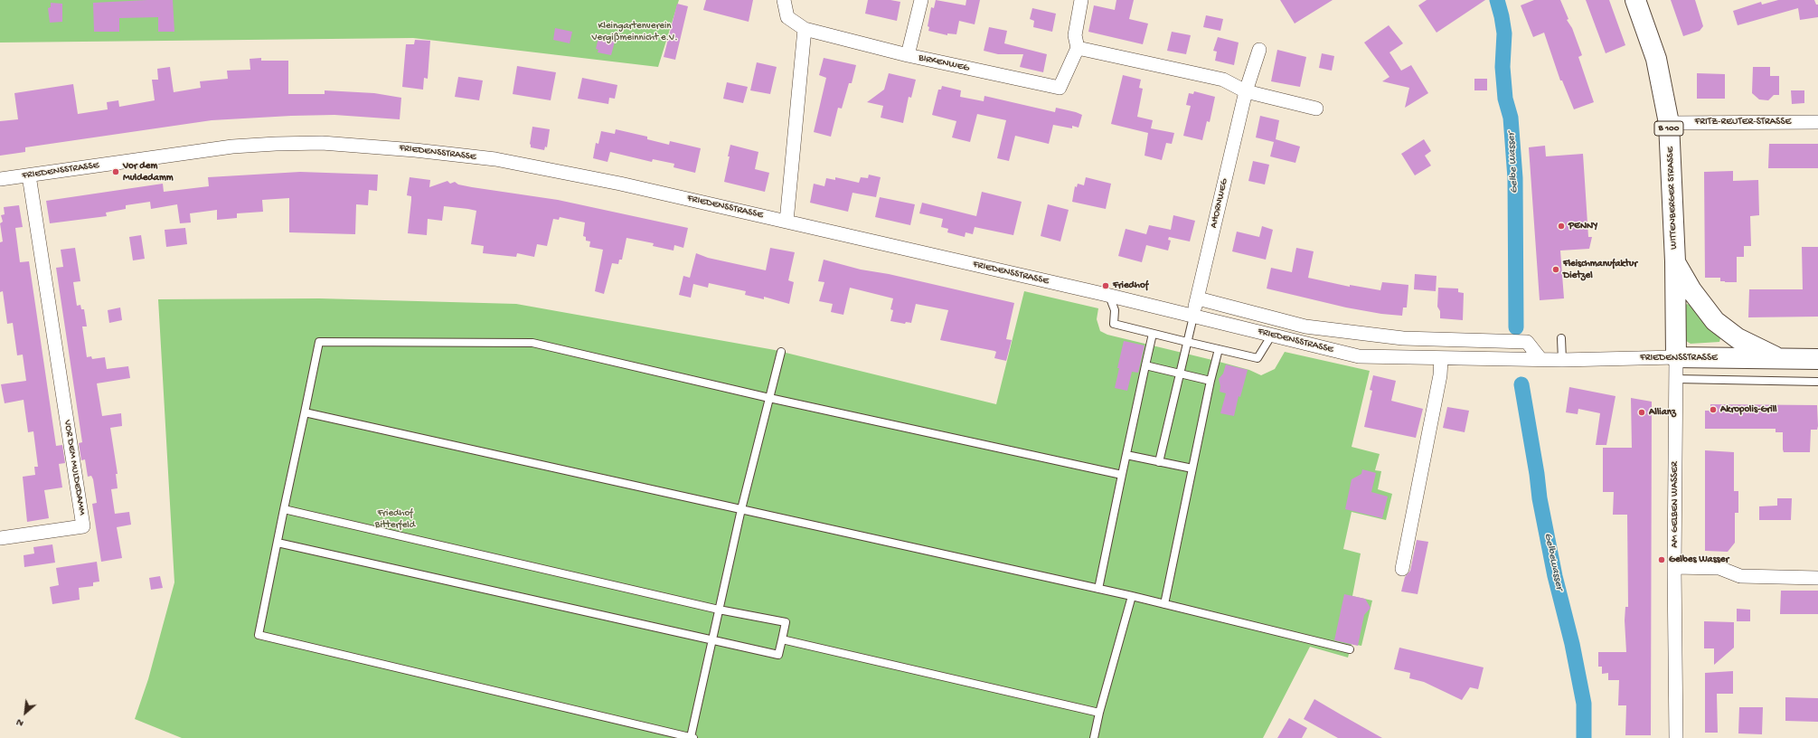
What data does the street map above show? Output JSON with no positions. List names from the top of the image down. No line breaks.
{"streets":{"main road":["B 100","FRIEDENSSTRASSE","WITTENBERGER STRASSE"],"street":["BIRKENWEG","FRITZ-REUTER-STRASSE","AHORNWEG","VOR DEM MULDEDAMM","AM GELBEN WASSER"]},"crossings":[["FRITZ-REUTER-STRASSE","WITTENBERGER STRASSE"],["B 100","FRIEDENSSTRASSE"],["B 100","WITTENBERGER STRASSE"],["FRIEDENSSTRASSE","WITTENBERGER STRASSE"],["FRIEDENSSTRASSE","AHORNWEG"],["FRIEDENSSTRASSE","VOR DEM MULDEDAMM"],["FRIEDENSSTRASSE","AM GELBEN WASSER"],["WITTENBERGER STRASSE","AM GELBEN WASSER"]],"water":["Gelbe Wasser","Gelbewasser"],"parks":["Kleingartenverein Vergißmeinnicht e.V.","Friedhof Bitterfeld"],"places":["Vor dem Muldedamm","PENNY","Fleischmanufaktur Dietzel","Friedhof","Akropolis-Grill","Allianz","Gelbes Wasser"],"north":"bottom left"}
